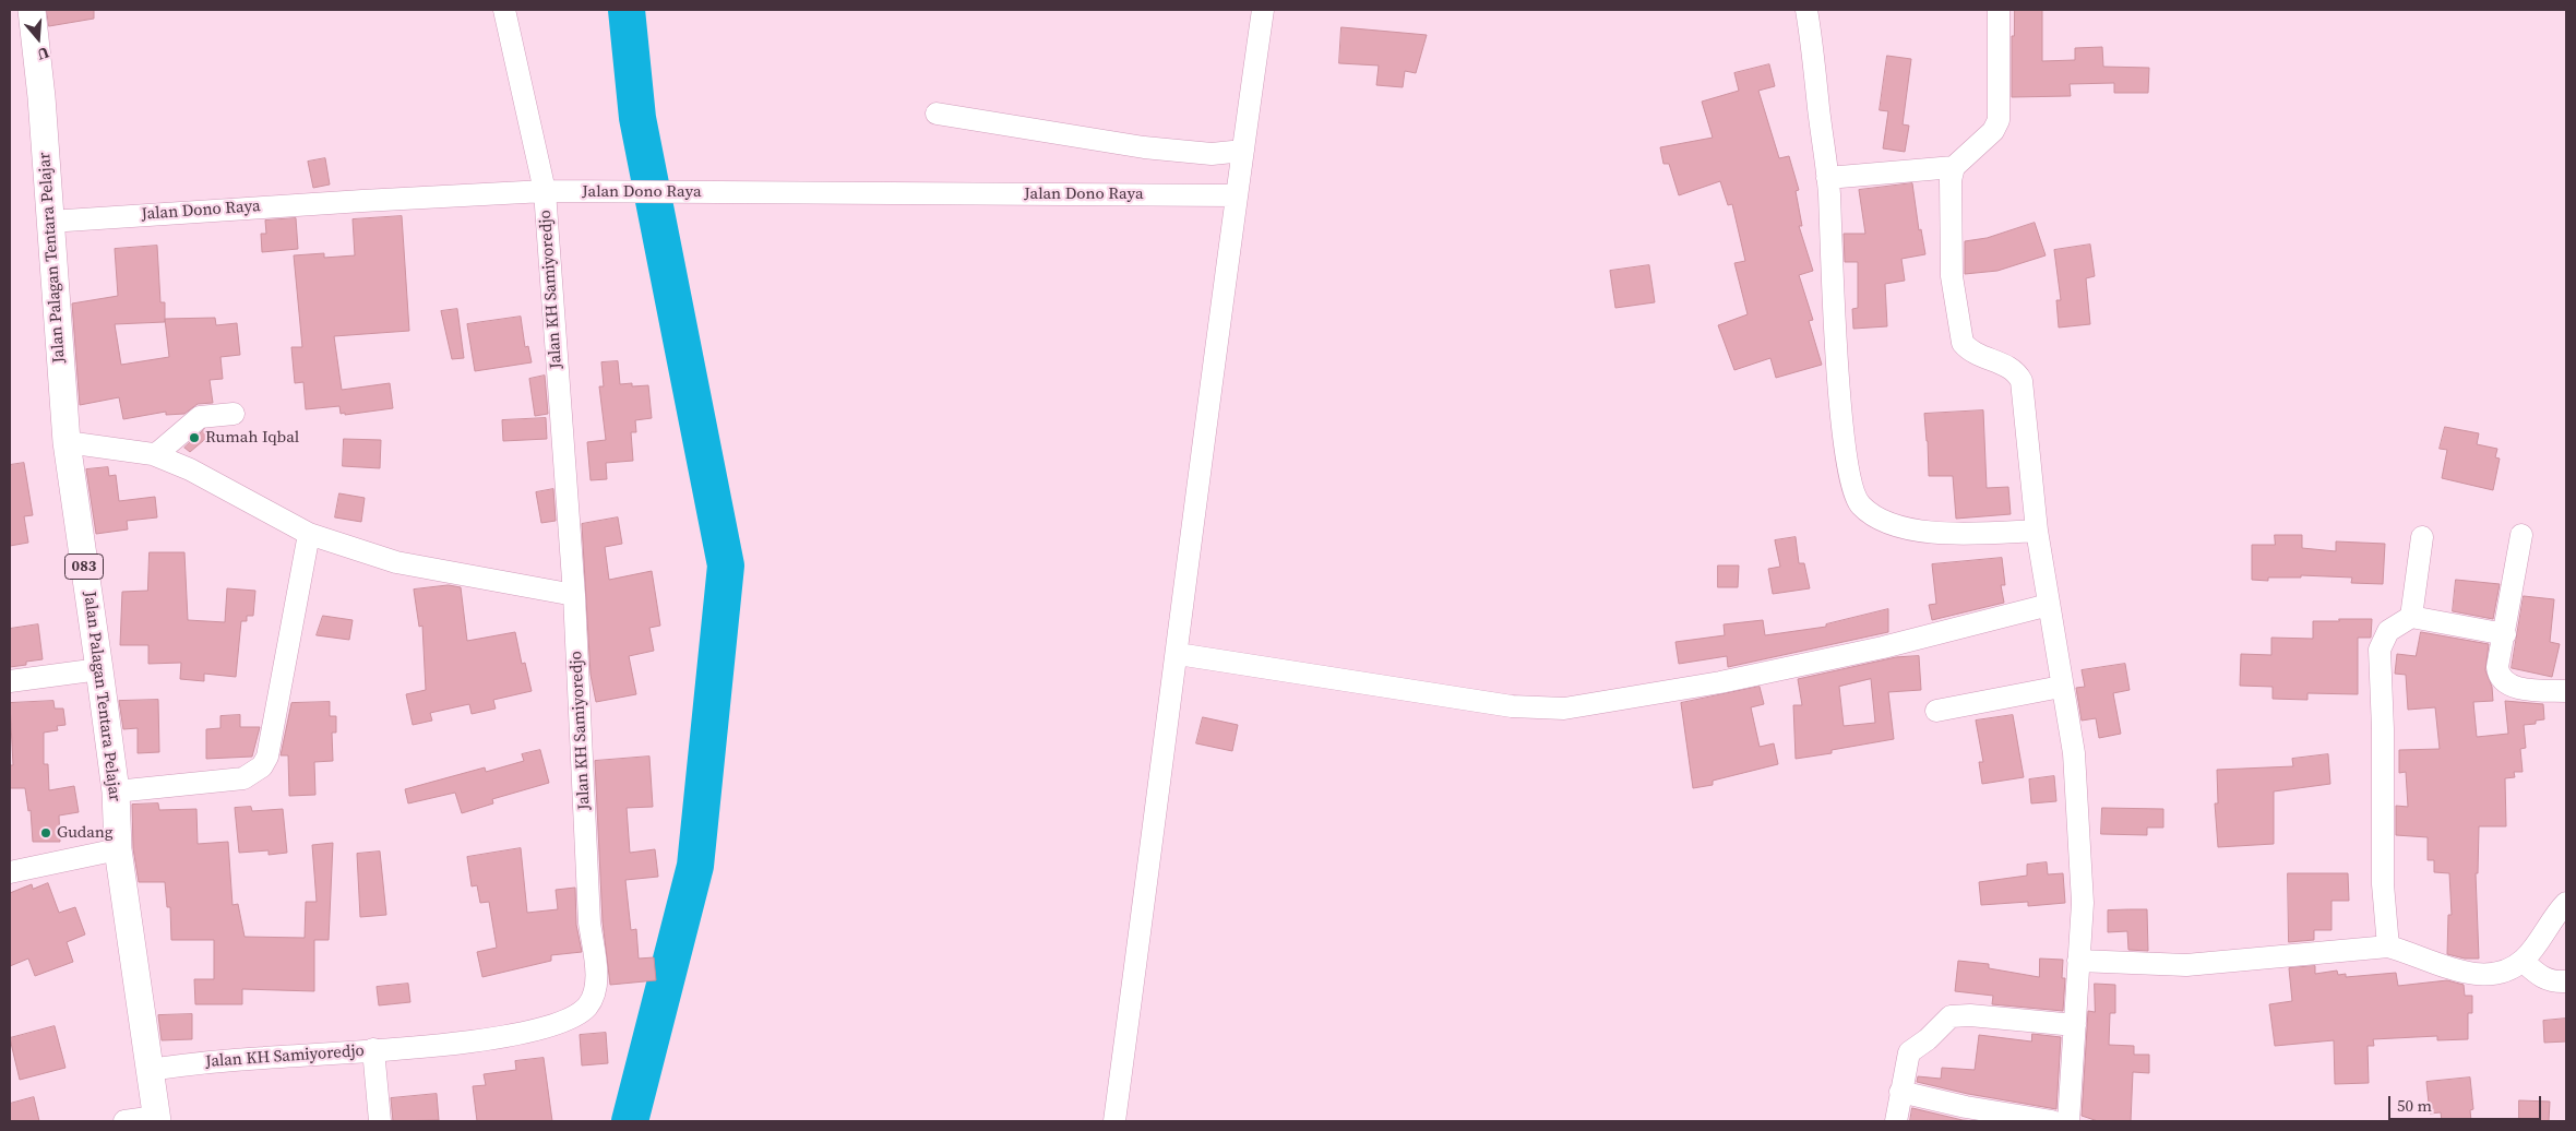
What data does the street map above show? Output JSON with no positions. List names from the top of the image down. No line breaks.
{"streets":{"main road":["Jalan Palagan Tentara Pelajar","083"],"street":["Jalan Dono Raya","Jalan KH Samiyoredjo"]},"crossings":[["Jalan Dono Raya","Jalan Palagan Tentara Pelajar"],["Jalan Dono Raya","Jalan KH Samiyoredjo"],["Jalan Palagan Tentara Pelajar","Jalan KH Samiyoredjo"]],"places":["Rumah Iqbal","Gudang"],"scale_bar":"50 m","north":"bottom"}
